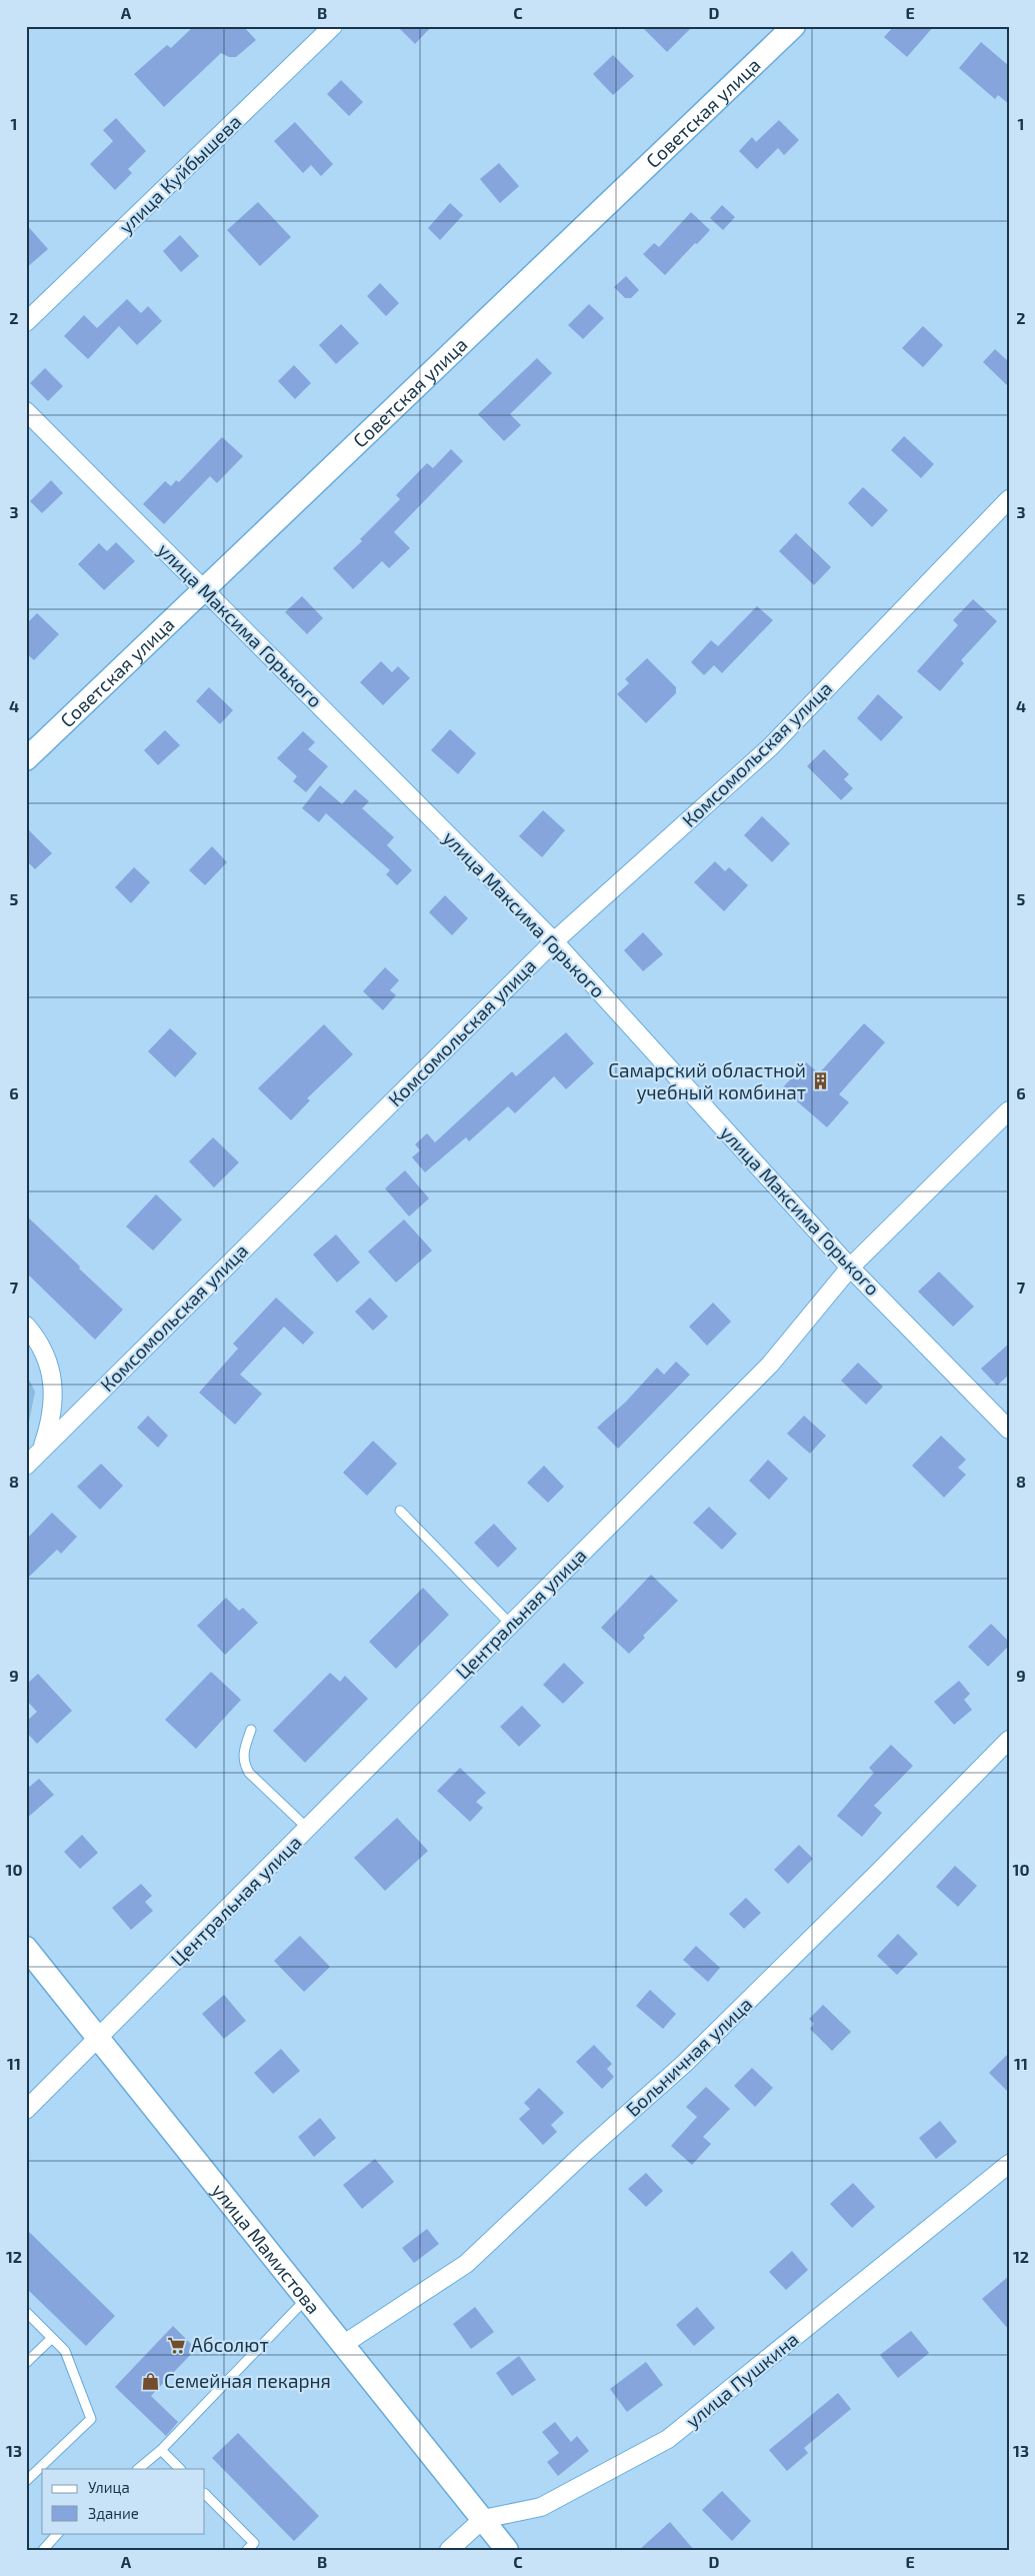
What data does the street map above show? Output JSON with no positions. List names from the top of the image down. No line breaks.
{"streets":{"street":["Советская улица","улица Куйбышева","улица Максима Горького","Комсомольская улица","Центральная улица","Больничная улица","улица Мамистова","улица Пушкина"]},"crossings":[["Советская улица","улица Максима Горького"],["улица Максима Горького","Комсомольская улица"],["улица Максима Горького","Центральная улица"],["Центральная улица","улица Мамистова"],["Больничная улица","улица Мамистова"],["улица Мамистова","улица Пушкина"]],"places":{"building":["Самарский областной учебный комбинат"],"supermarket":["Абсолют"],"shop":["Семейная пекарня"]},"legend":["Улица","Здание"],"grid":{"columns":["A","B","C","D","E"],"rows":["1","2","3","4","5","6","7","8","9","10","11","12","13"]}}
